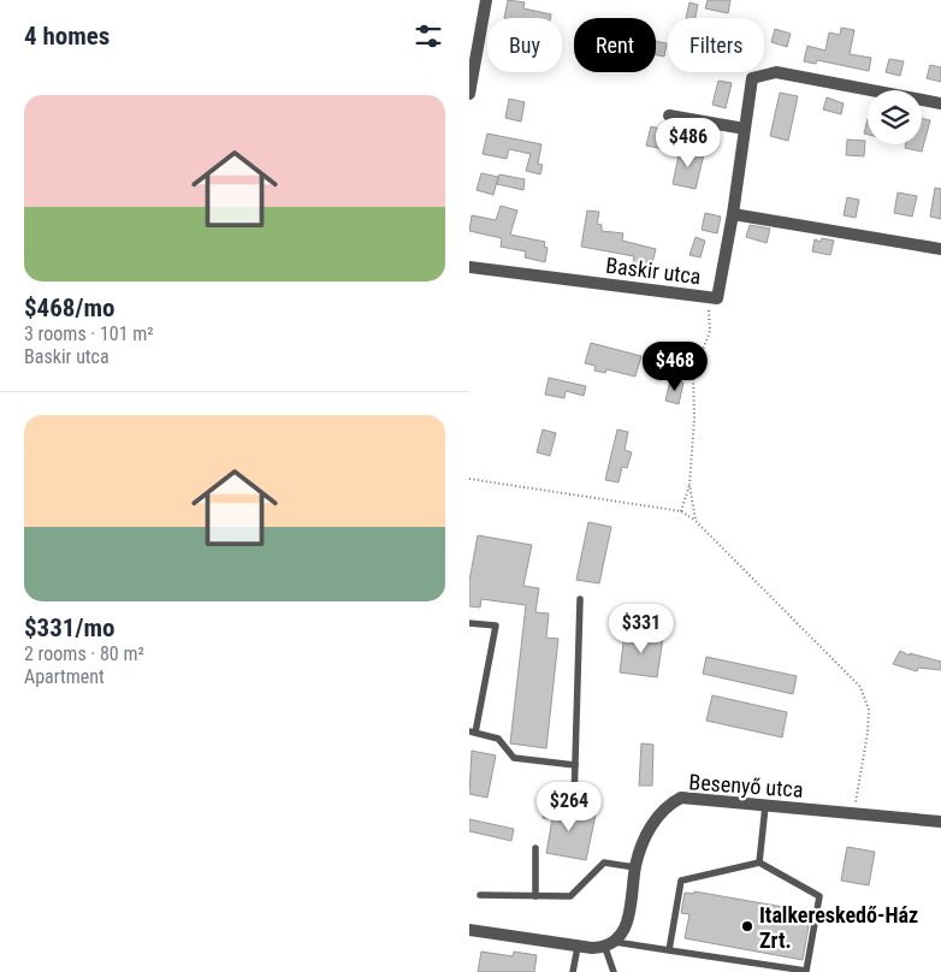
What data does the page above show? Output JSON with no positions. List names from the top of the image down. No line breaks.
{"streets":{"street":["Baskir utca","Besenyő utca"]},"places":["Italkereskedő-Ház Zrt."],"page":{"heading":"4 homes","chip":["Buy","Rent","Filters"],"list":[{"name":"$468/mo","note":"3 rooms · 101 m² · Baskir utca"},{"name":"$331/mo","note":"2 rooms · 80 m² · Apartment"}],"price":["$486","$468","$331","$264"]}}
